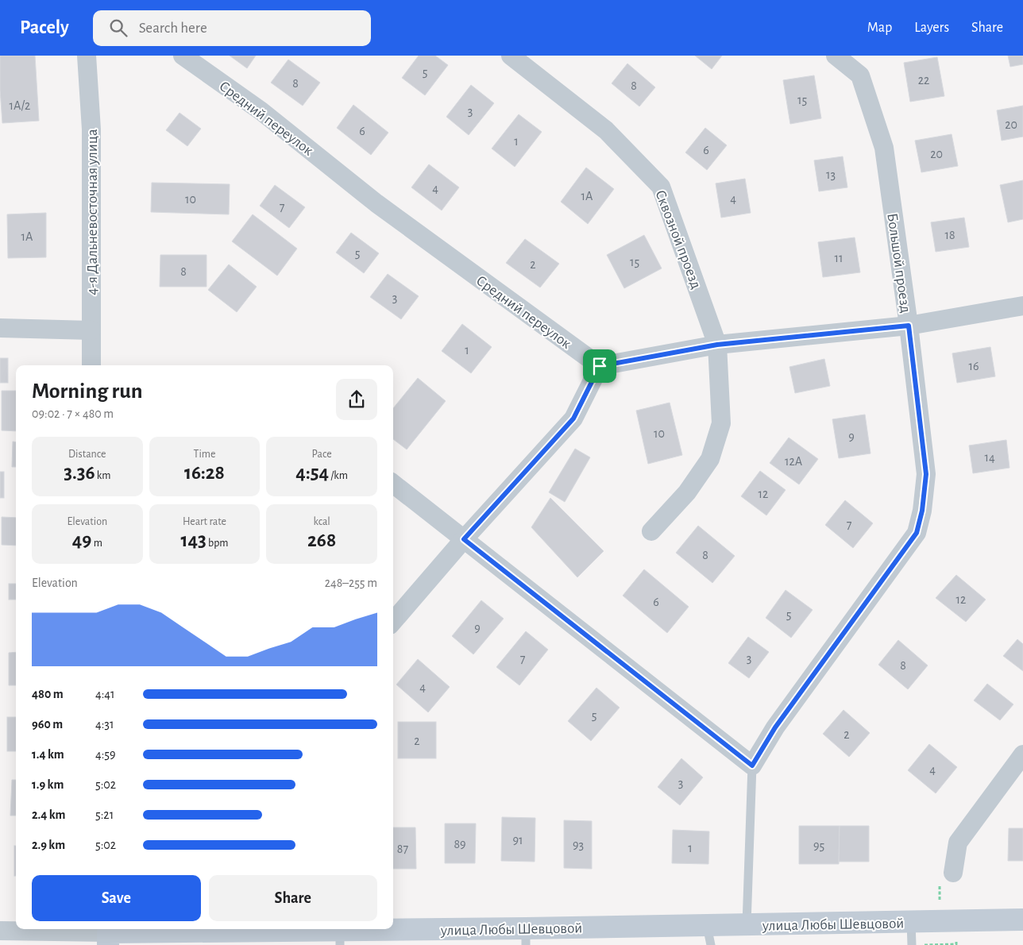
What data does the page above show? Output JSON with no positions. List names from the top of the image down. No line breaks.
{"streets":{"street":["Средний переулок","4-я Дальневосточная улица","Сквозной проезд","Большой проезд","улица Любы Шевцовой"]},"house_numbers":["5","22","8","8","15","1А/2","3","20","6","1","6","20","13","4","1А","4","10","7","18","1А","5","11","15","2","8","3","1","16","10","9","14","12А","12","7","8","12","6","5","9","3","7","8","4","5","2","2","4","3","91","89","93","95","1","87"],"page":{"header":"Pacely","search":"Search here","nav":["Map","Layers","Share"],"heading":["Morning run","09:02 · 7 × 480 m"],"stats":[["Distance","3.36 km"],["Time","16:28"],["Pace","4:54 /km"],["Elevation","49 m"],["Heart rate","143 bpm"],["kcal","268"]],"chart":["Elevation","248–255 m"],"list":[{"name":"480 m","note":"4:41"},{"name":"960 m","note":"4:31"},{"name":"1.4 km","note":"4:59"},{"name":"1.9 km","note":"5:02"},{"name":"2.4 km","note":"5:21"},{"name":"2.9 km","note":"5:02"}],"buttons":["Save","Share"]}}
